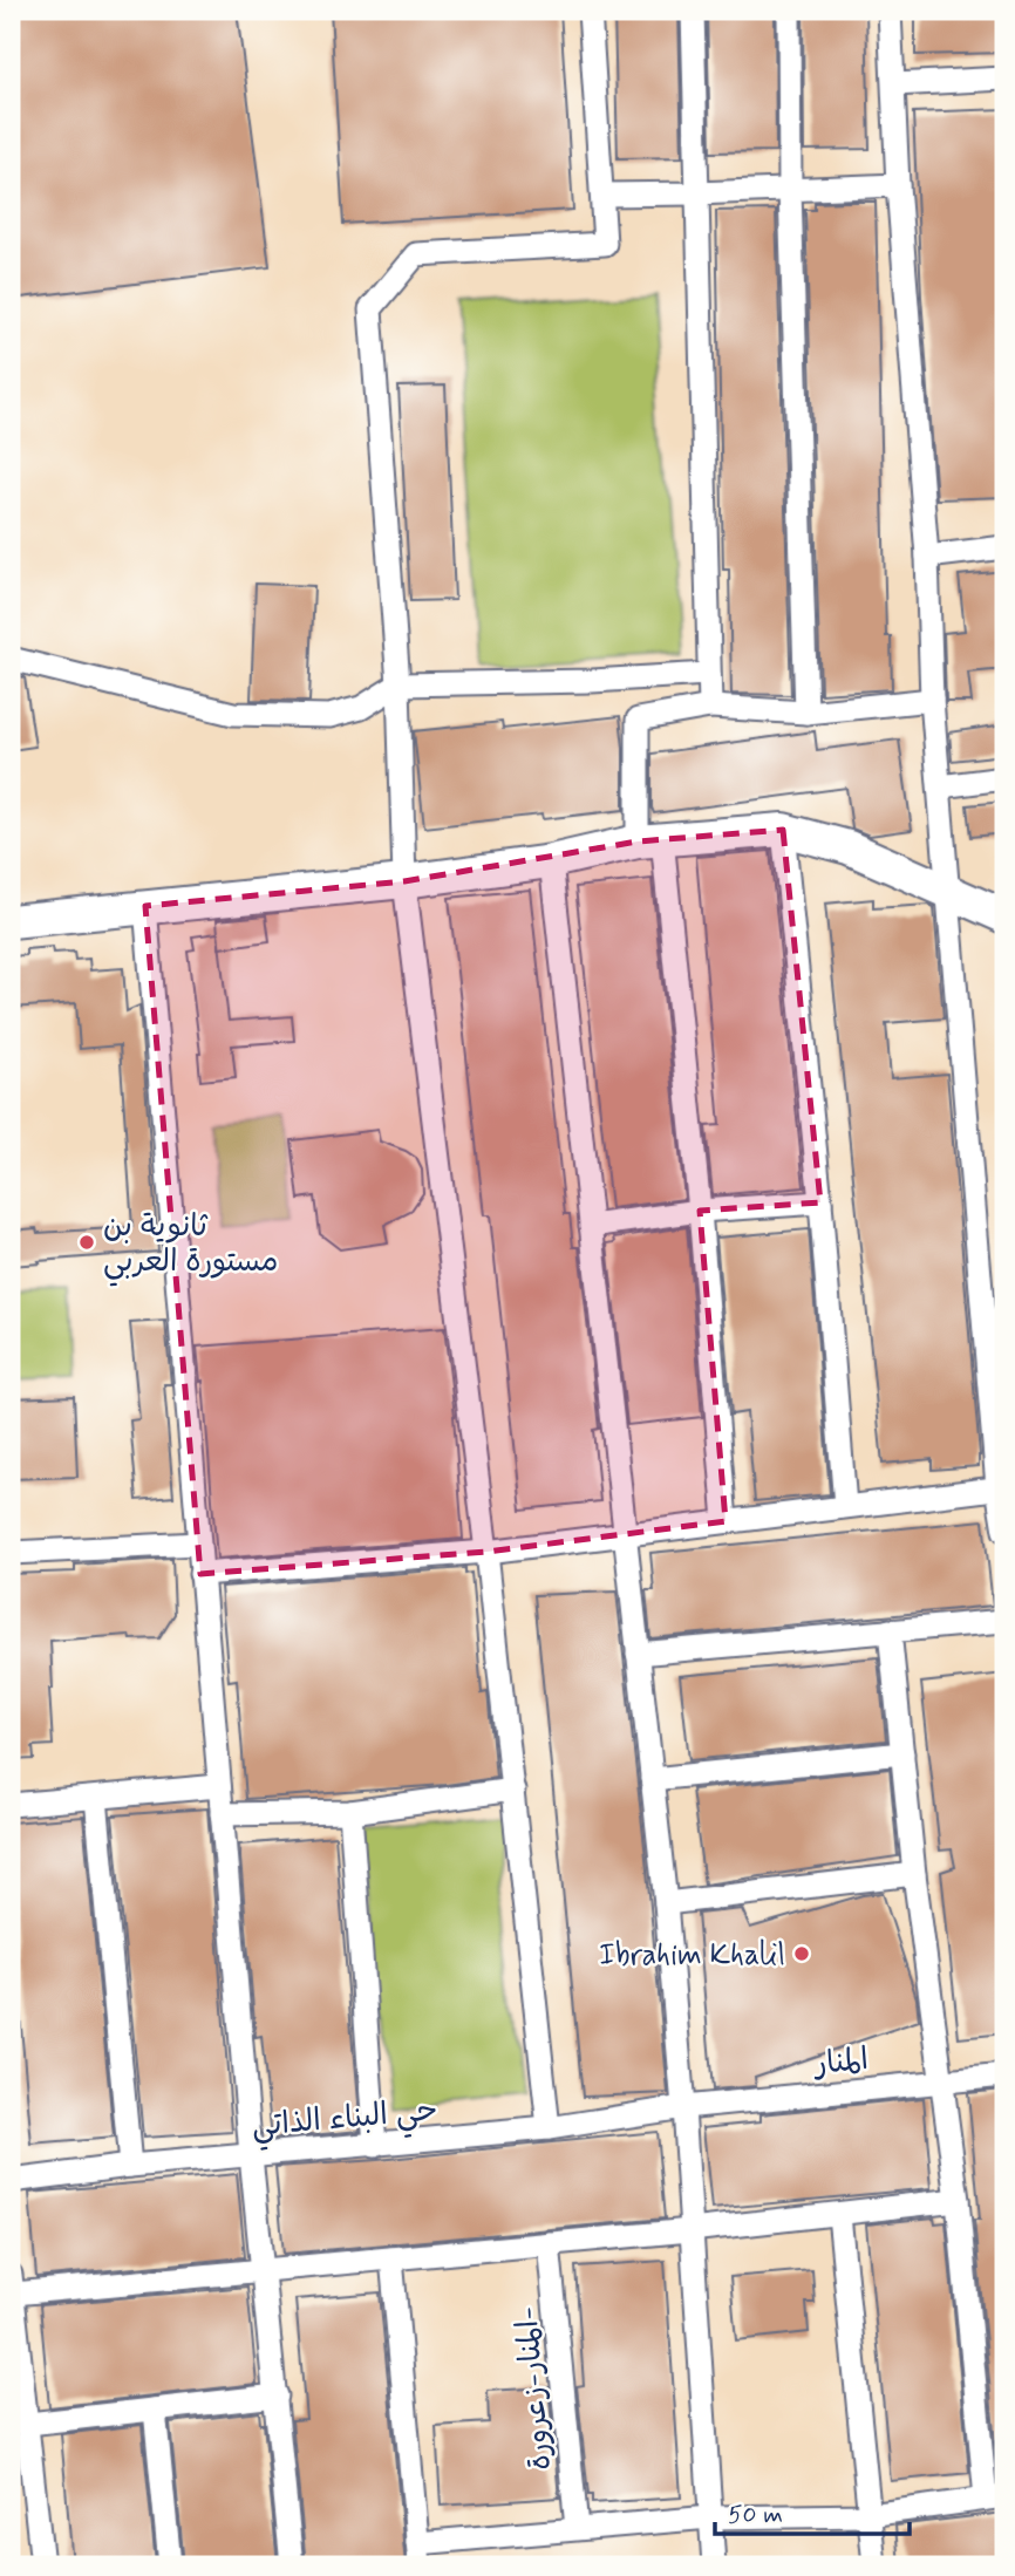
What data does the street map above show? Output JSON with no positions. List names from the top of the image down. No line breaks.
{"streets":{"street":["المنار","حي البناء الذاتي","المنار-زعرورة-"]},"crossings":[["المنار","حي البناء الذاتي"]],"places":["ثانوية بن مستورة العربي","Ibrahim Khalil"],"scale_bar":"50 m"}
